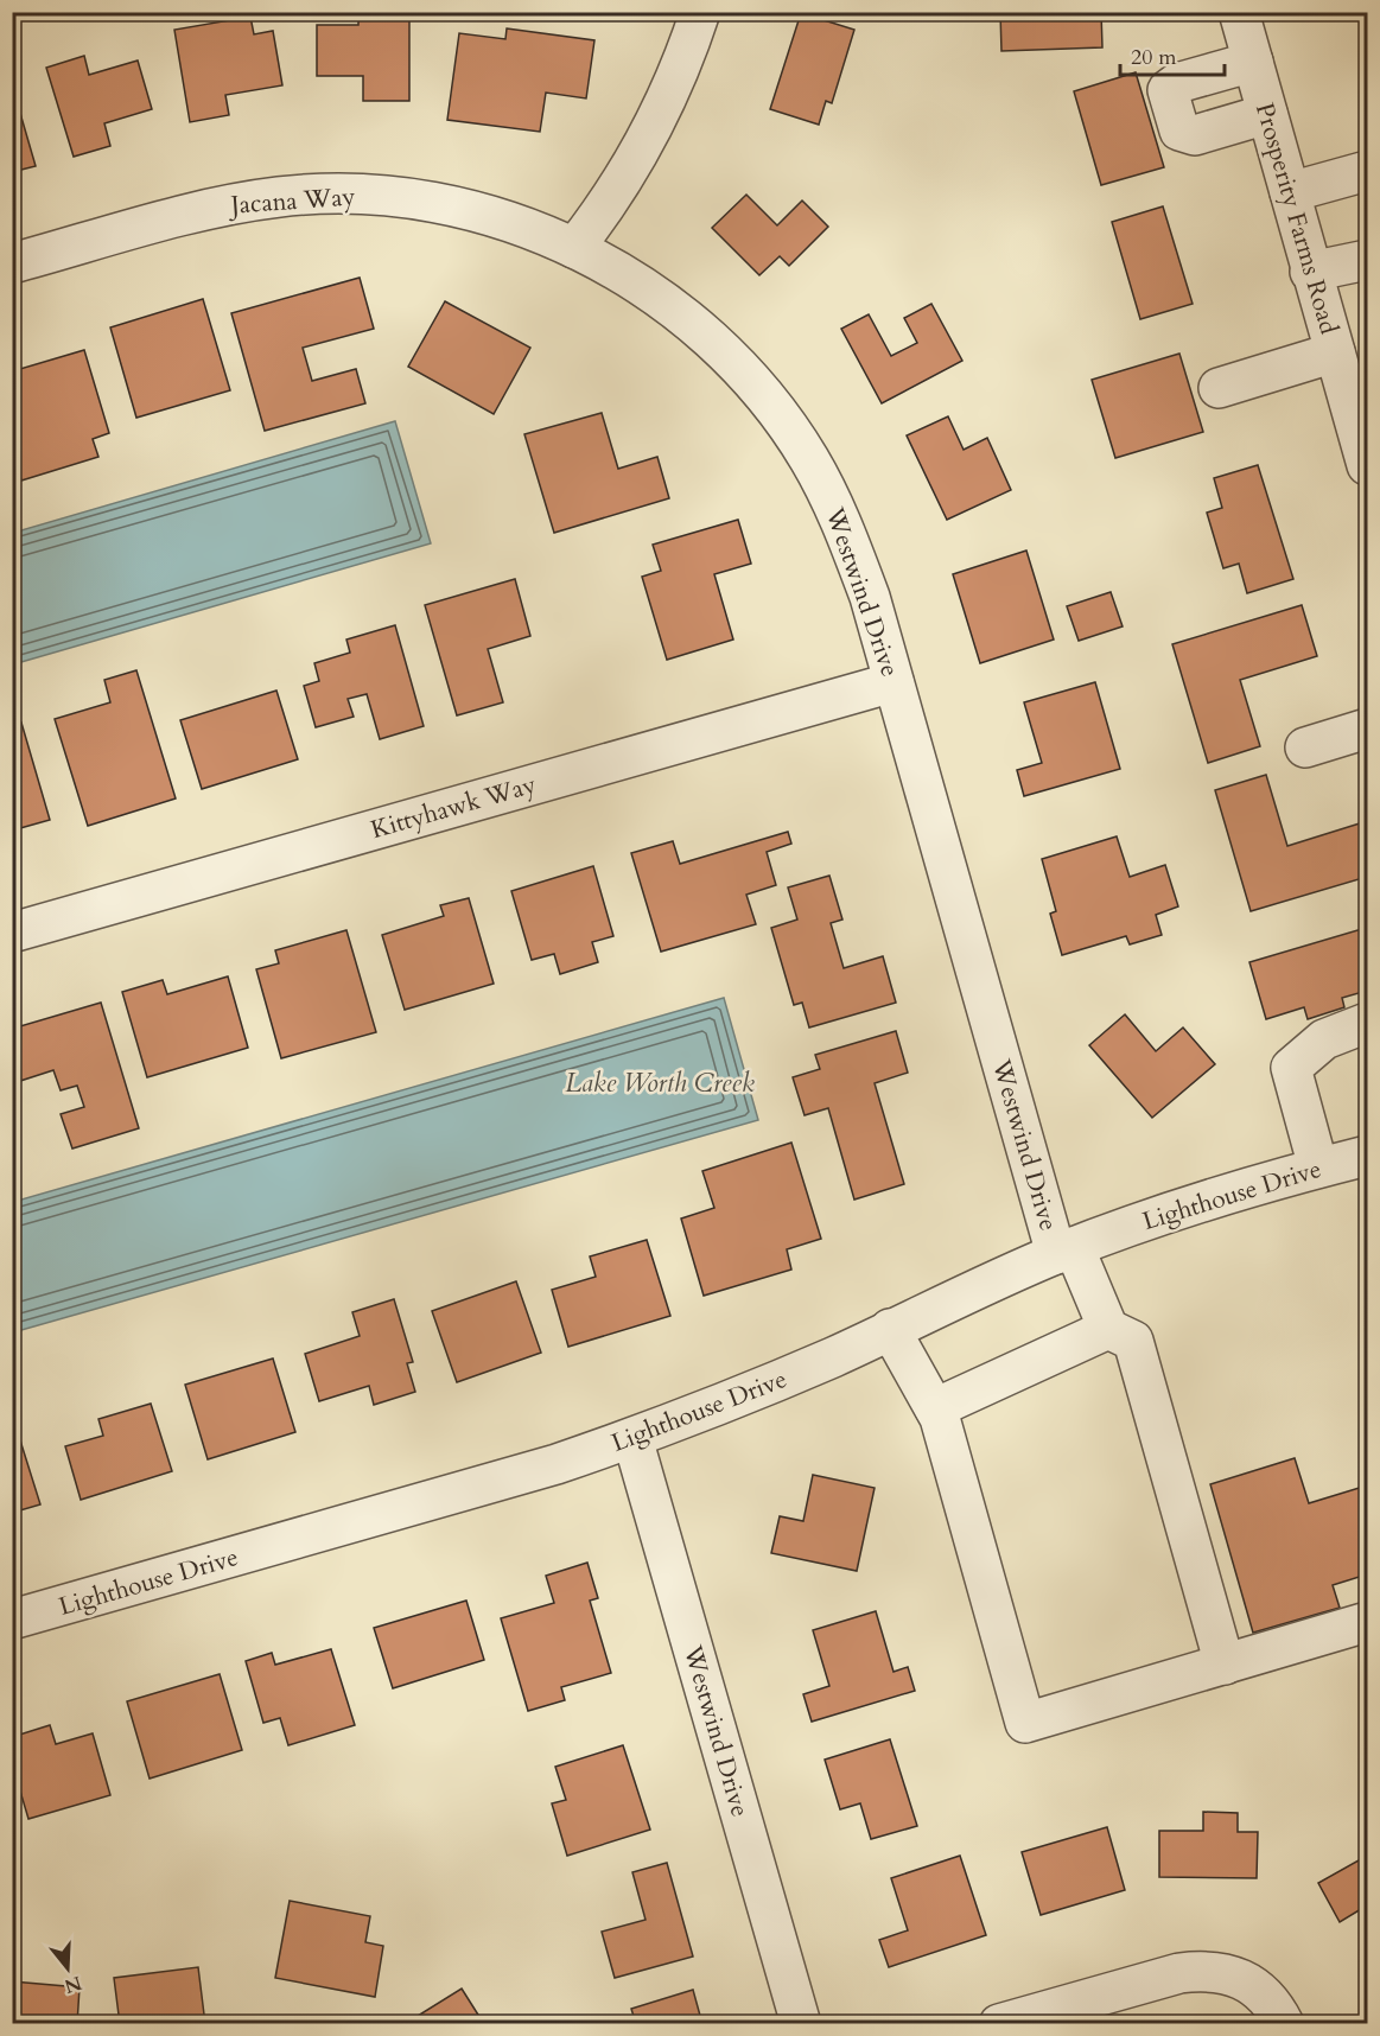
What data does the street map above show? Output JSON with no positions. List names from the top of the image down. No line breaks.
{"streets":{"street":["Jacana Way","Prosperity Farms Road","Westwind Drive","Kittyhawk Way","Lighthouse Drive"]},"crossings":[["Jacana Way","Westwind Drive"],["Westwind Drive","Kittyhawk Way"],["Westwind Drive","Lighthouse Drive"]],"water":["Lake Worth Creek"],"scale_bar":"20 m","north":"bottom"}
